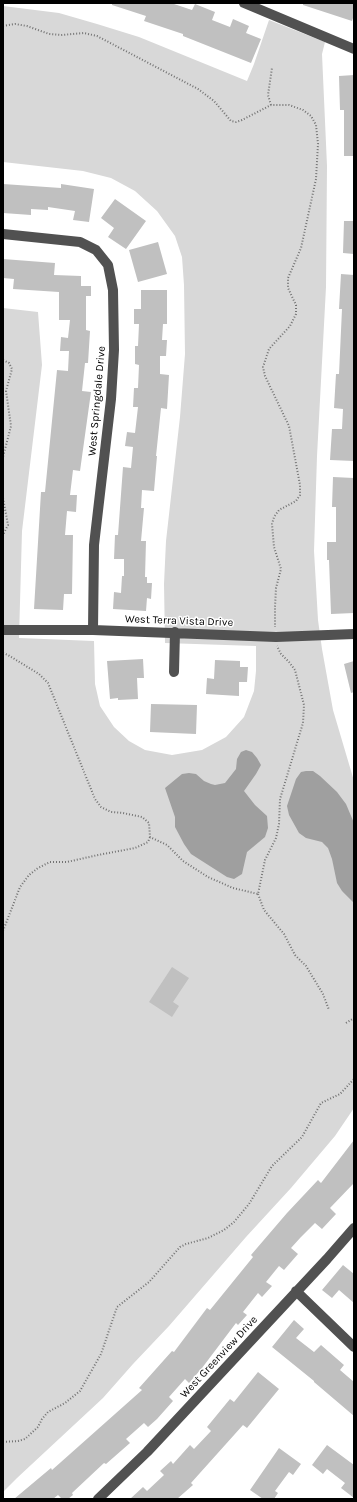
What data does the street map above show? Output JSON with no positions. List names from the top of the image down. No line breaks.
{"streets":{"street":["West Springdale Drive","West Terra Vista Drive","West Greenview Drive"]},"crossings":[["West Springdale Drive","West Terra Vista Drive"]]}
